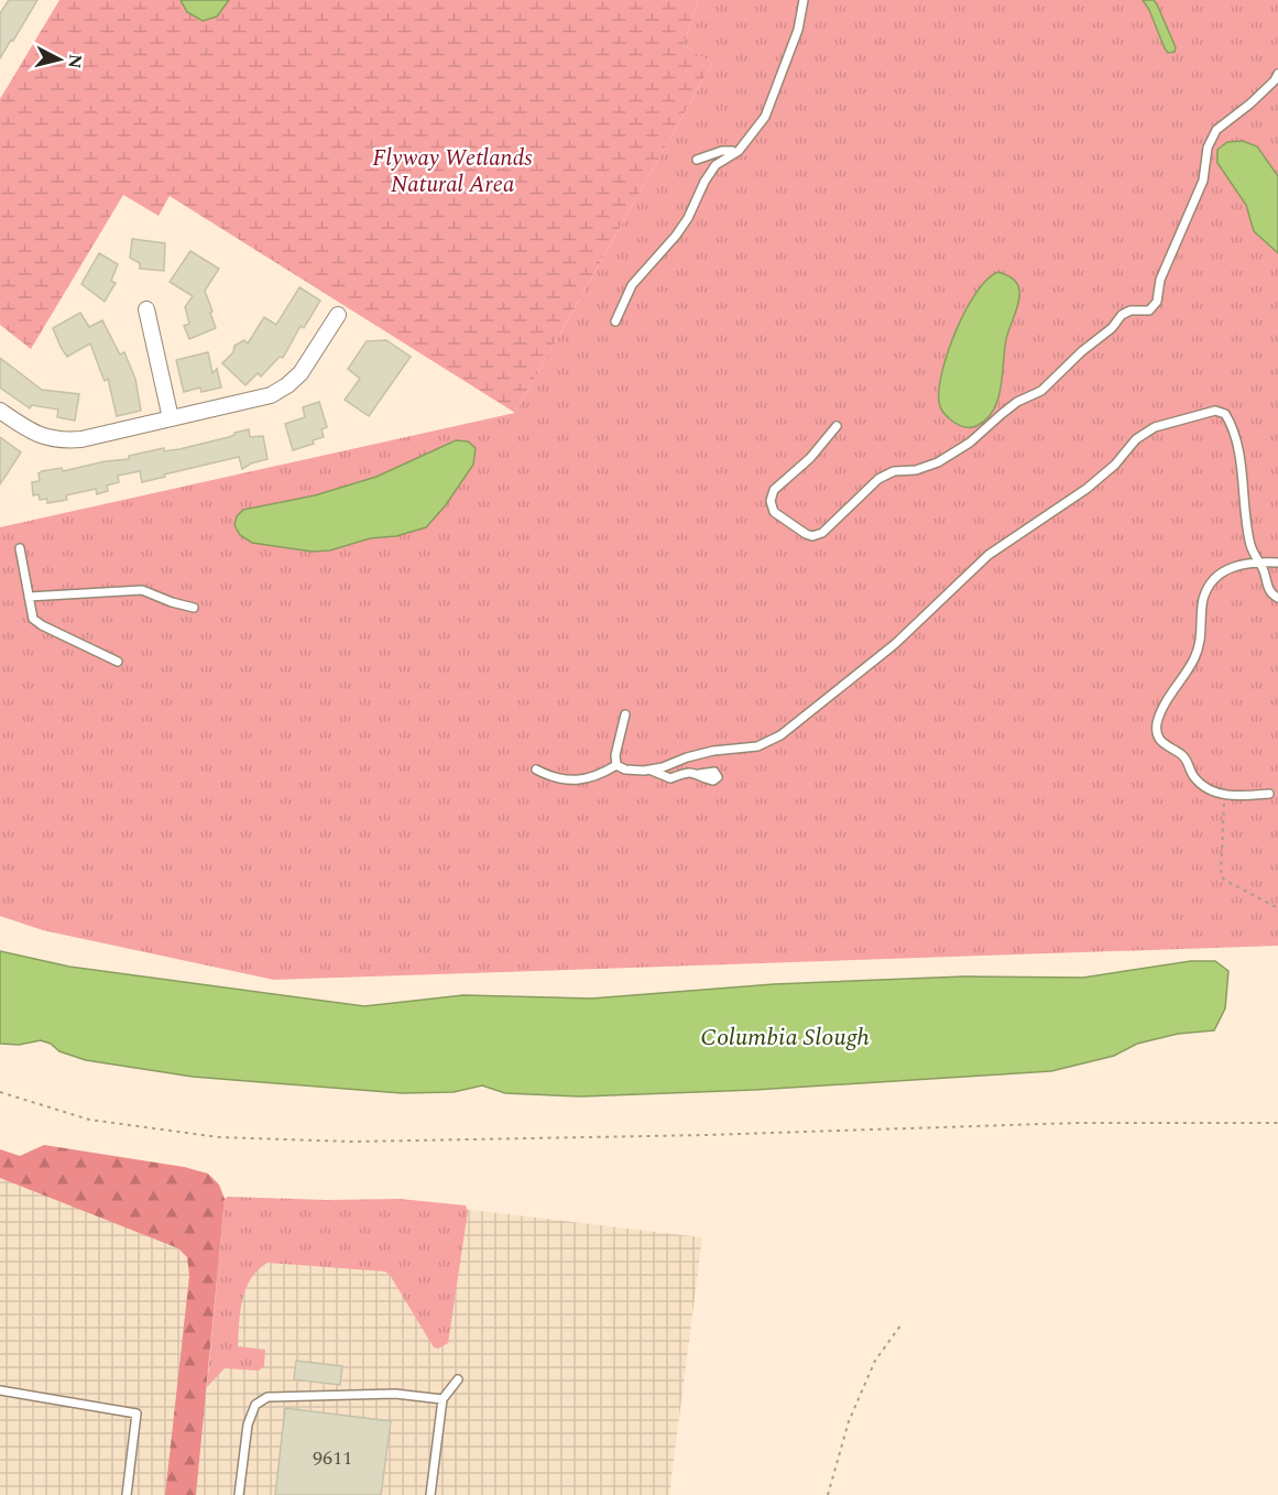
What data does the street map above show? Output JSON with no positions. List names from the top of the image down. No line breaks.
{"water":["Columbia Slough"],"parks":["Flyway Wetlands Natural Area"],"house_numbers":["9611"],"north":"right"}
